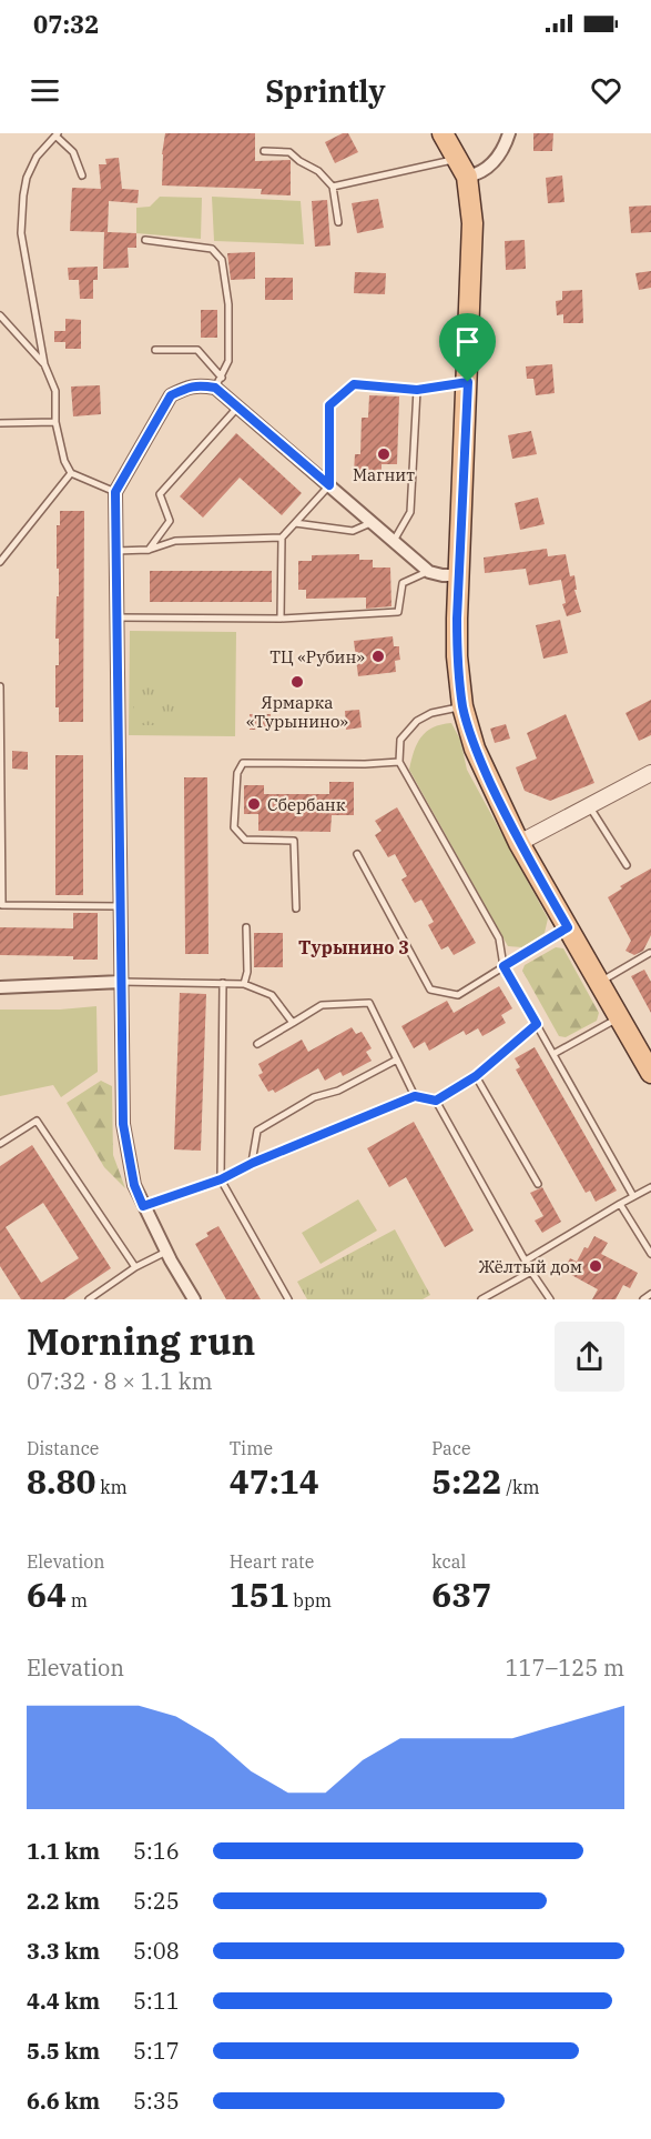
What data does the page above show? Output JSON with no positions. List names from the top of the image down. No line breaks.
{"districts":["Турынино 3"],"places":["Магнит","ТЦ «Рубин»","Ярмарка «Турынино»","Сбербанк","Жёлтый дом"],"page":{"status":"07:32","header":"Sprintly","heading":["Morning run","07:32 · 8 × 1.1 km"],"stats":[["Distance","8.80 km"],["Time","47:14"],["Pace","5:22 /km"],["Elevation","64 m"],["Heart rate","151 bpm"],["kcal","637"]],"chart":["Elevation","117–125 m"],"list":[{"name":"1.1 km","note":"5:16"},{"name":"2.2 km","note":"5:25"},{"name":"3.3 km","note":"5:08"},{"name":"4.4 km","note":"5:11"},{"name":"5.5 km","note":"5:17"},{"name":"6.6 km","note":"5:35"}]}}
